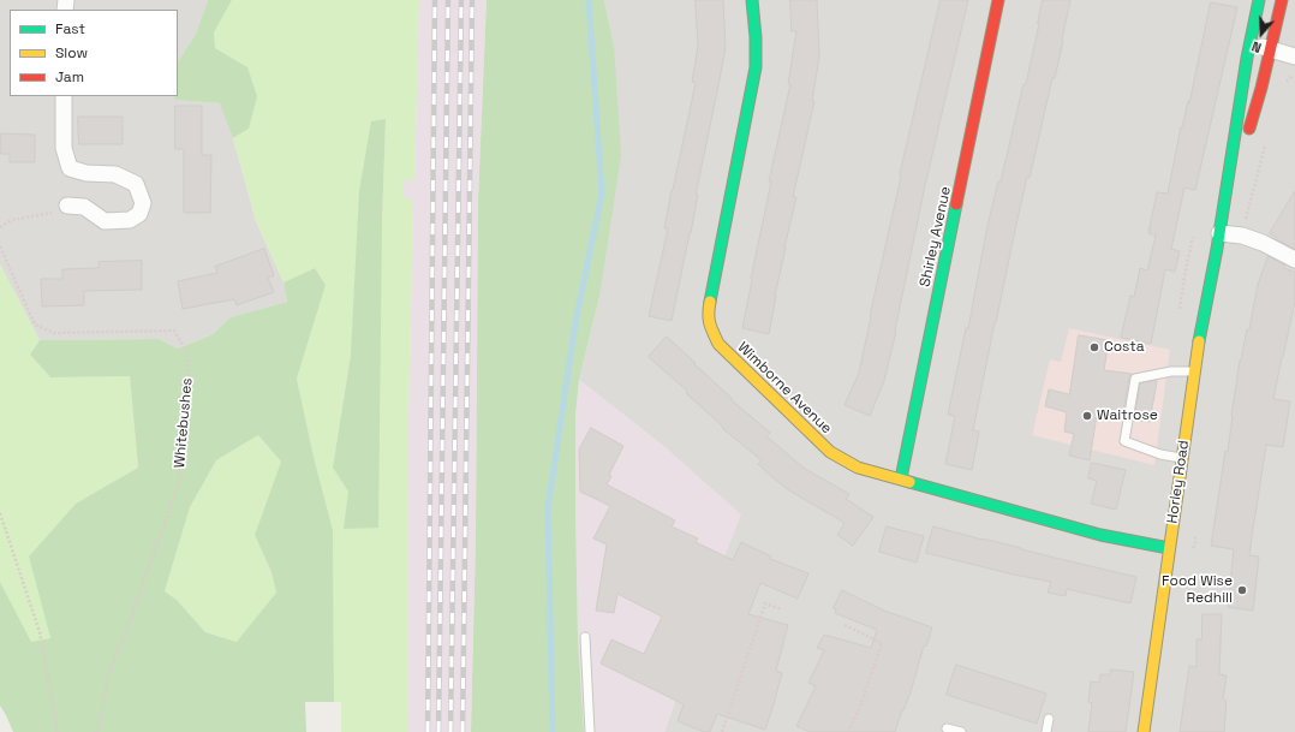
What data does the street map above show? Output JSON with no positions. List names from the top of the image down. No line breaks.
{"streets":{"street":["Shirley Avenue","Wimborne Avenue","Horley Road"],"path":["Whitebushes"]},"crossings":[["Shirley Avenue","Wimborne Avenue"],["Wimborne Avenue","Horley Road"]],"places":["Costa","Waitrose","Food Wise Redhill"],"legend":["Fast","Slow","Jam"],"north":"bottom"}
